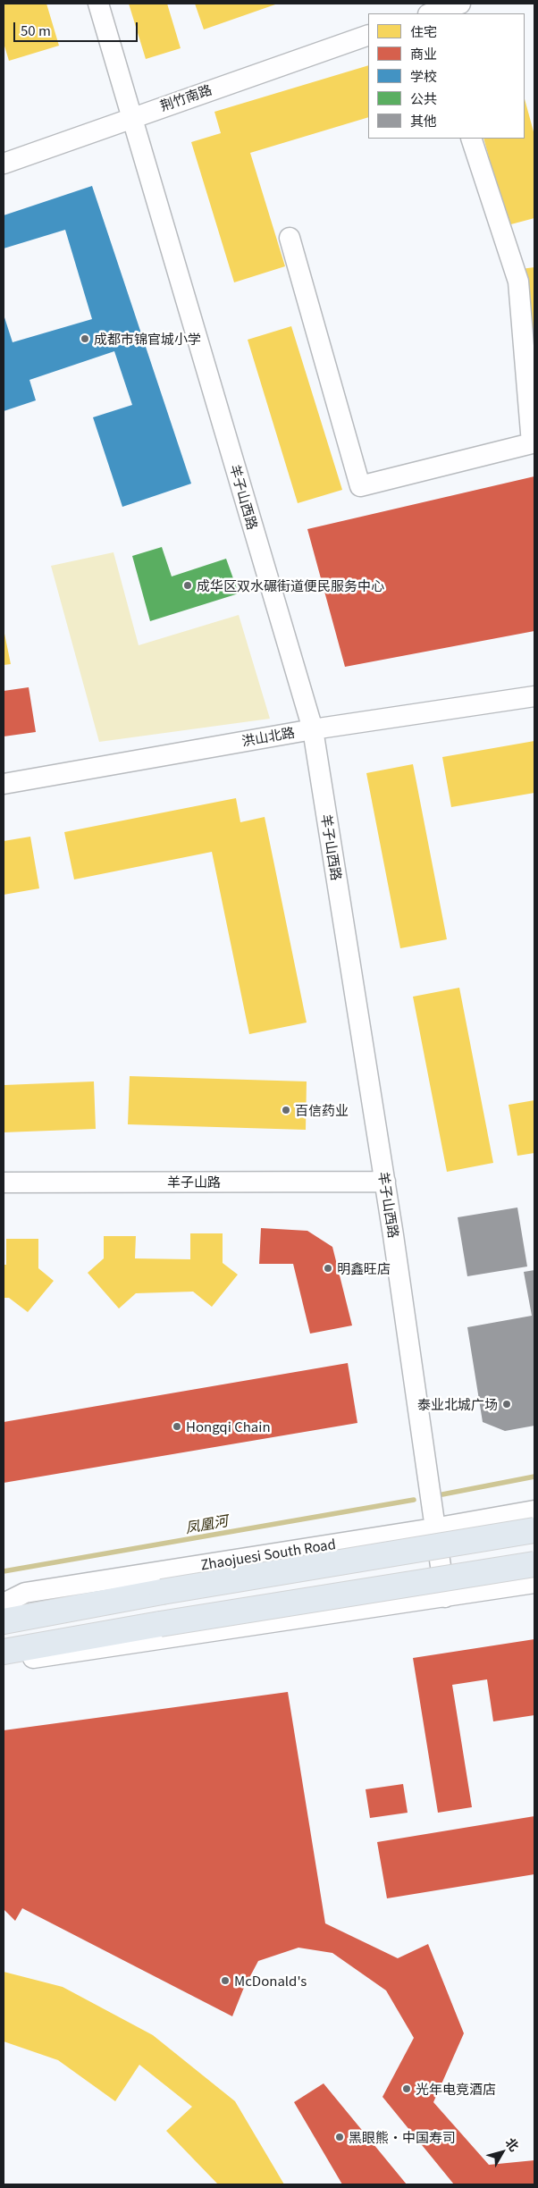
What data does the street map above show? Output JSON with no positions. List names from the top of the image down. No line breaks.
{"streets":{"main road":["Zhaojuesi South Road"],"street":["荆竹南路","羊子山西路","洪山北路","羊子山路"]},"crossings":[["荆竹南路","羊子山西路"],["羊子山西路","洪山北路"],["羊子山西路","羊子山路"],["羊子山西路","Zhaojuesi South Road"]],"water":["凤凰河"],"places":["成都市锦官城小学","成华区双水碾街道便民服务中心","百信药业","明鑫旺店","泰业北城广场","Hongqi Chain","McDonald's","光年电竞酒店","黑眼熊·中国寿司"],"legend":["住宅","商业","学校","公共","其他"],"scale_bar":"50 m","north":"top right"}
